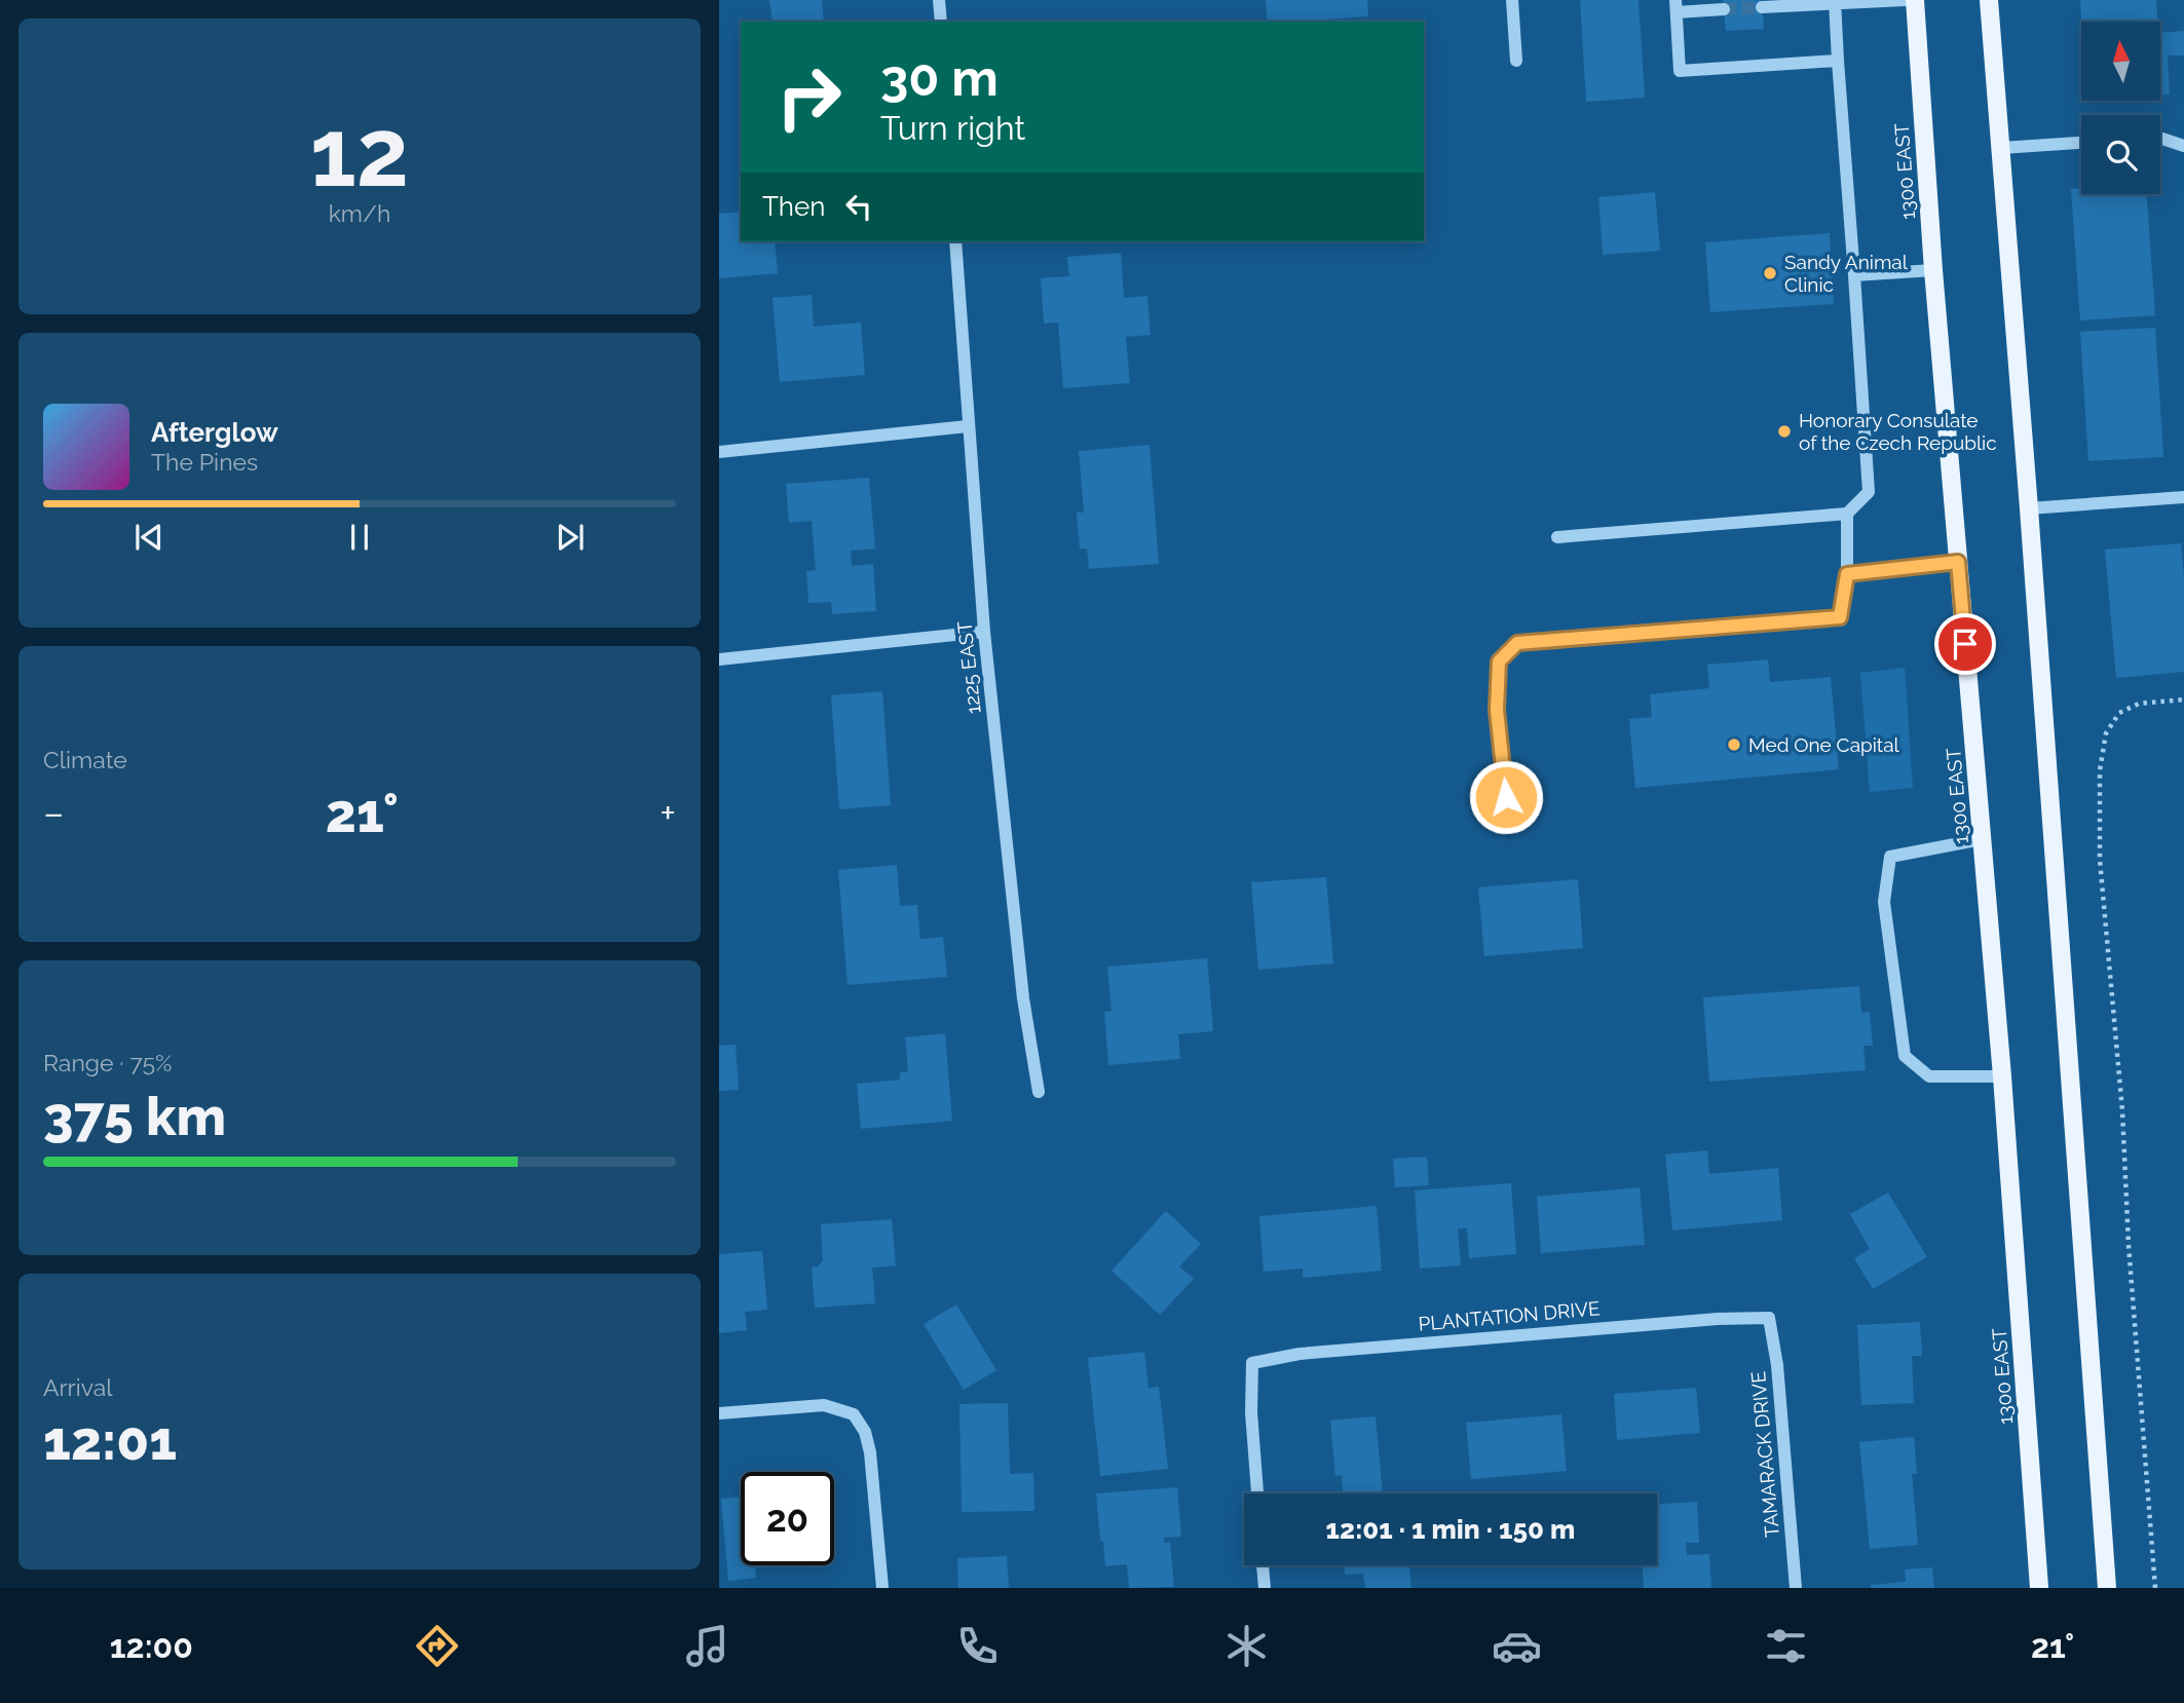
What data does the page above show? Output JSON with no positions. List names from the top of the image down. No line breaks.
{"streets":{"main road":["1300 EAST"],"street":["1225 EAST","PLANTATION DRIVE","TAMARACK DRIVE"]},"crossings":[["PLANTATION DRIVE","TAMARACK DRIVE"]],"places":["Sandy Animal Clinic","Honorary Consulate of the Czech Republic","Med One Capital"],"north":"top","page":{"tile":[["12","km/h"],"Climate",["Range · 75%","375 km"],["Arrival","12:01"]],"turn":["30 m","Turn right"],"then":"Then","song":["Afterglow","The Pines"],"heat":["−","21°","+"],"limit":"20","trip":"12:01 · 1 min · 150 m","tabs":["12:00","21°"]}}
